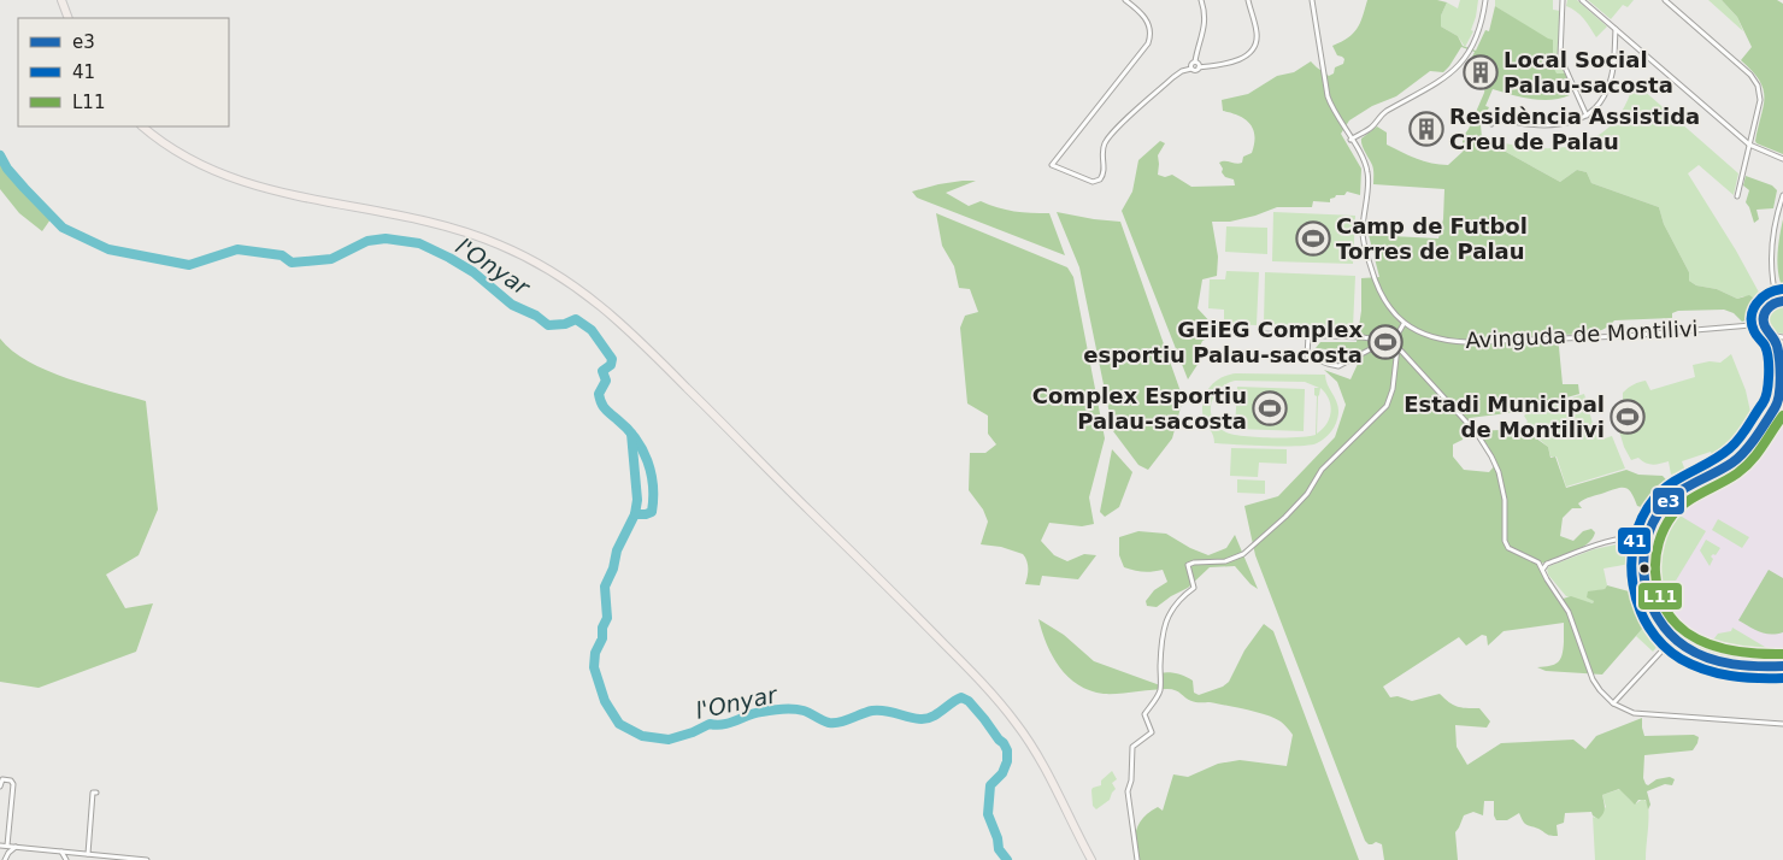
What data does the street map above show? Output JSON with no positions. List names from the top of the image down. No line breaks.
{"streets":{"street":["Avinguda de Montilivi"]},"water":["l'Onyar"],"places":{"building":["Local Social Palau-sacosta","Residència Assistida Creu de Palau"],"sports":["Camp de Futbol Torres de Palau","GEiEG Complex esportiu Palau-sacosta","Complex Esportiu Palau-sacosta","Estadi Municipal de Montilivi"]},"lines":["transit line 41","transit line e3","transit line L11"],"legend":["e3","41","L11"]}
